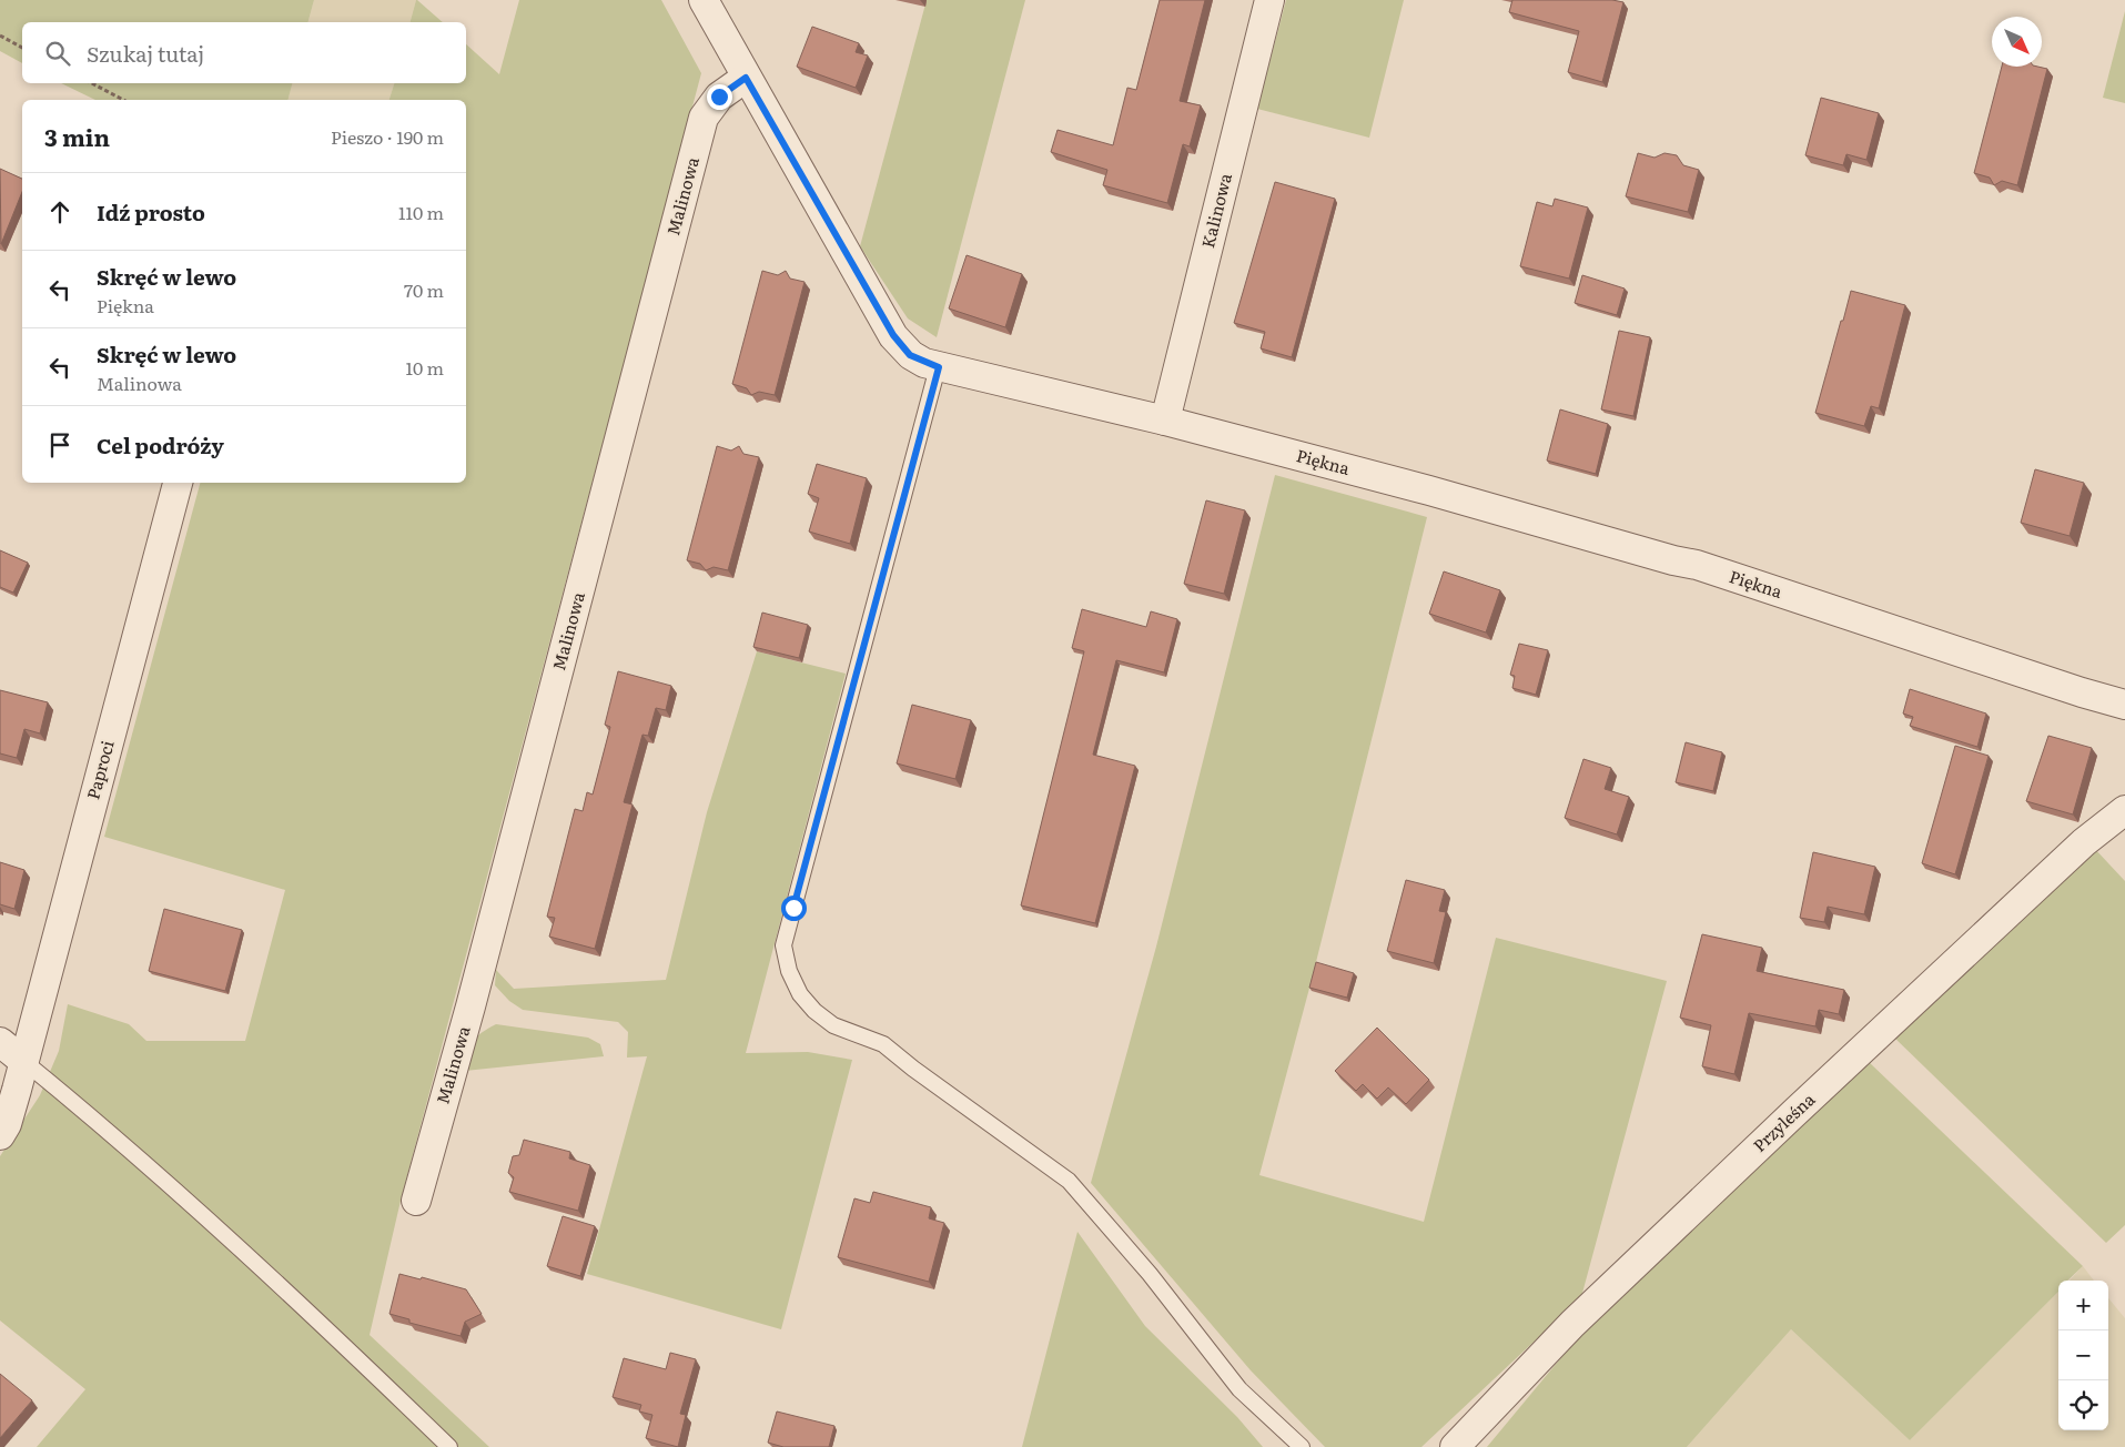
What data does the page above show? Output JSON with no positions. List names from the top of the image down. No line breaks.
{"streets":{"street":["Malinowa","Kalinowa","Piękna","Paproci","Przyleśna"]},"crossings":[["Malinowa","Piękna"],["Kalinowa","Piękna"]],"north":"bottom right","page":{"search":"Szukaj tutaj","heading":["3 min","Pieszo · 190 m"],"list":[["Idź prosto","110 m"],["Skręć w lewo","Piękna","70 m"],["Skręć w lewo","Malinowa","10 m"],"Cel podróży"],"map_buttons":["+","−"]}}
